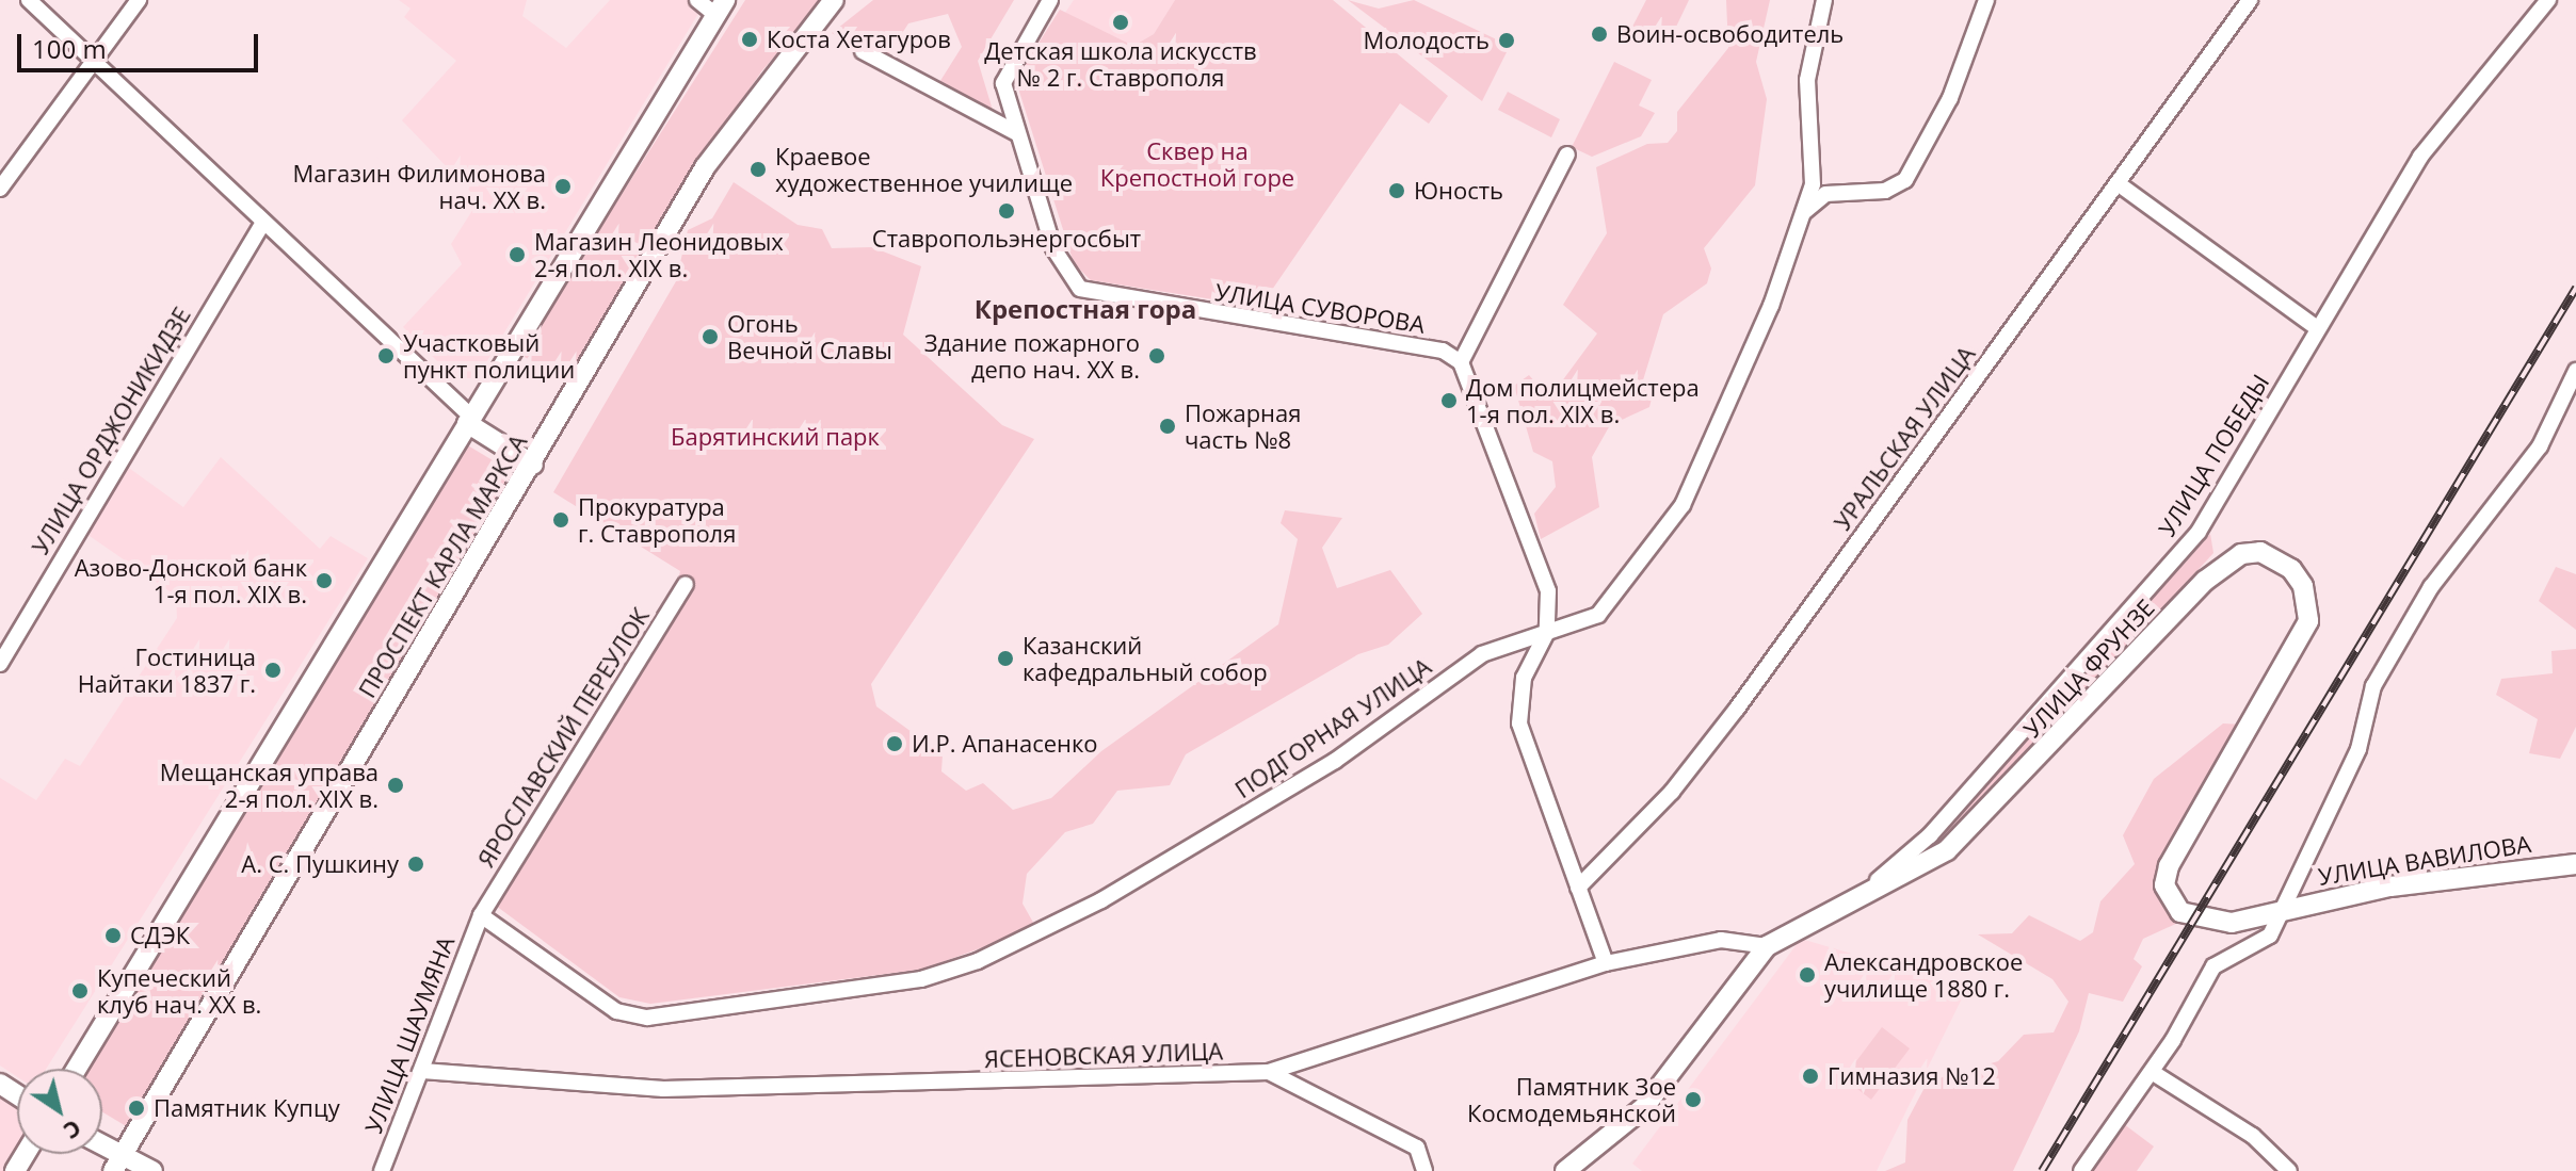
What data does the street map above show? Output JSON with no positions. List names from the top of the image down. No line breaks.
{"streets":{"main road":["ПРОСПЕКТ КАРЛА МАРКСА","УЛИЦА ФРУНЗЕ","УЛИЦА ВАВИЛОВА"],"street":["УЛИЦА СУВОРОВА","УЛИЦА ОРДЖОНИКИДЗЕ","УРАЛЬСКАЯ УЛИЦА","УЛИЦА ПОБЕДЫ","ПОДГОРНАЯ УЛИЦА","ЯРОСЛАВСКИЙ ПЕРЕУЛОК","УЛИЦА ШАУМЯНА","ЯСЕНОВСКАЯ УЛИЦА"]},"crossings":[["УЛИЦА ПОБЕДЫ","УЛИЦА ФРУНЗЕ"],["УЛИЦА ФРУНЗЕ","УЛИЦА ВАВИЛОВА"],["УЛИЦА ФРУНЗЕ","ЯСЕНОВСКАЯ УЛИЦА"],["ПОДГОРНАЯ УЛИЦА","ЯРОСЛАВСКИЙ ПЕРЕУЛОК"],["ПОДГОРНАЯ УЛИЦА","УЛИЦА ШАУМЯНА"],["ЯРОСЛАВСКИЙ ПЕРЕУЛОК","УЛИЦА ШАУМЯНА"],["УЛИЦА ШАУМЯНА","ЯСЕНОВСКАЯ УЛИЦА"]],"districts":["Крепостная гора"],"parks":["Сквер на Крепостной горе","Барятинский парк"],"places":["Детская школа искусств № 2 г. Ставрополя","Воин-освободитель","Коста Хетагуров","Молодость","Краевое художественное училище","Магазин Филимонова нач. ХХ в.","Юность","Ставропольэнергосбыт","Магазин Леонидовых 2-я пол. XIX в.","Огонь Вечной Славы","Участковый пункт полиции","Здание пожарного депо нач. ХХ в.","Дом полицмейстера 1-я пол. XIX в.","Пожарная часть №8","Прокуратура г. Ставрополя","Азово-Донской банк 1-я пол. XIX в.","Казанский кафедральный собор","Гостиница Найтаки 1837 г.","И.Р. Апанасенко","Мещанская управа 2-я пол. XIX в.","А. С. Пушкину","СДЭК","Александровское училище 1880 г.","Купеческий клуб нач. ХХ в.","Гимназия №12","Памятник Зое Космодемьянской","Памятник Купцу"],"scale_bar":"100 m","north":"bottom right"}
